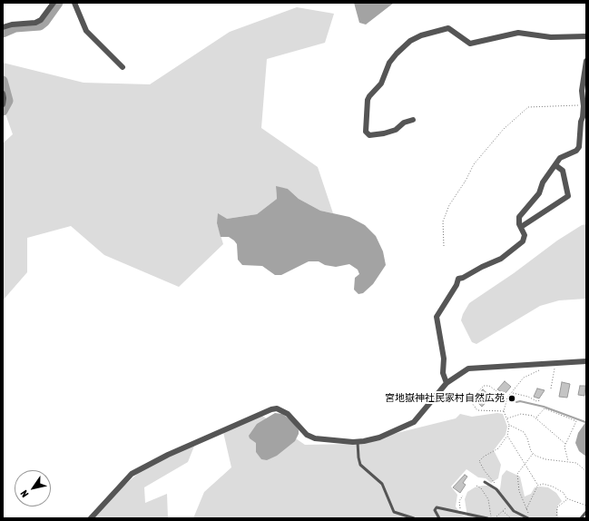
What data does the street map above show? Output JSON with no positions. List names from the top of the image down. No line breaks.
{"places":["宮地嶽神社民家村自然広苑"],"north":"bottom left"}
